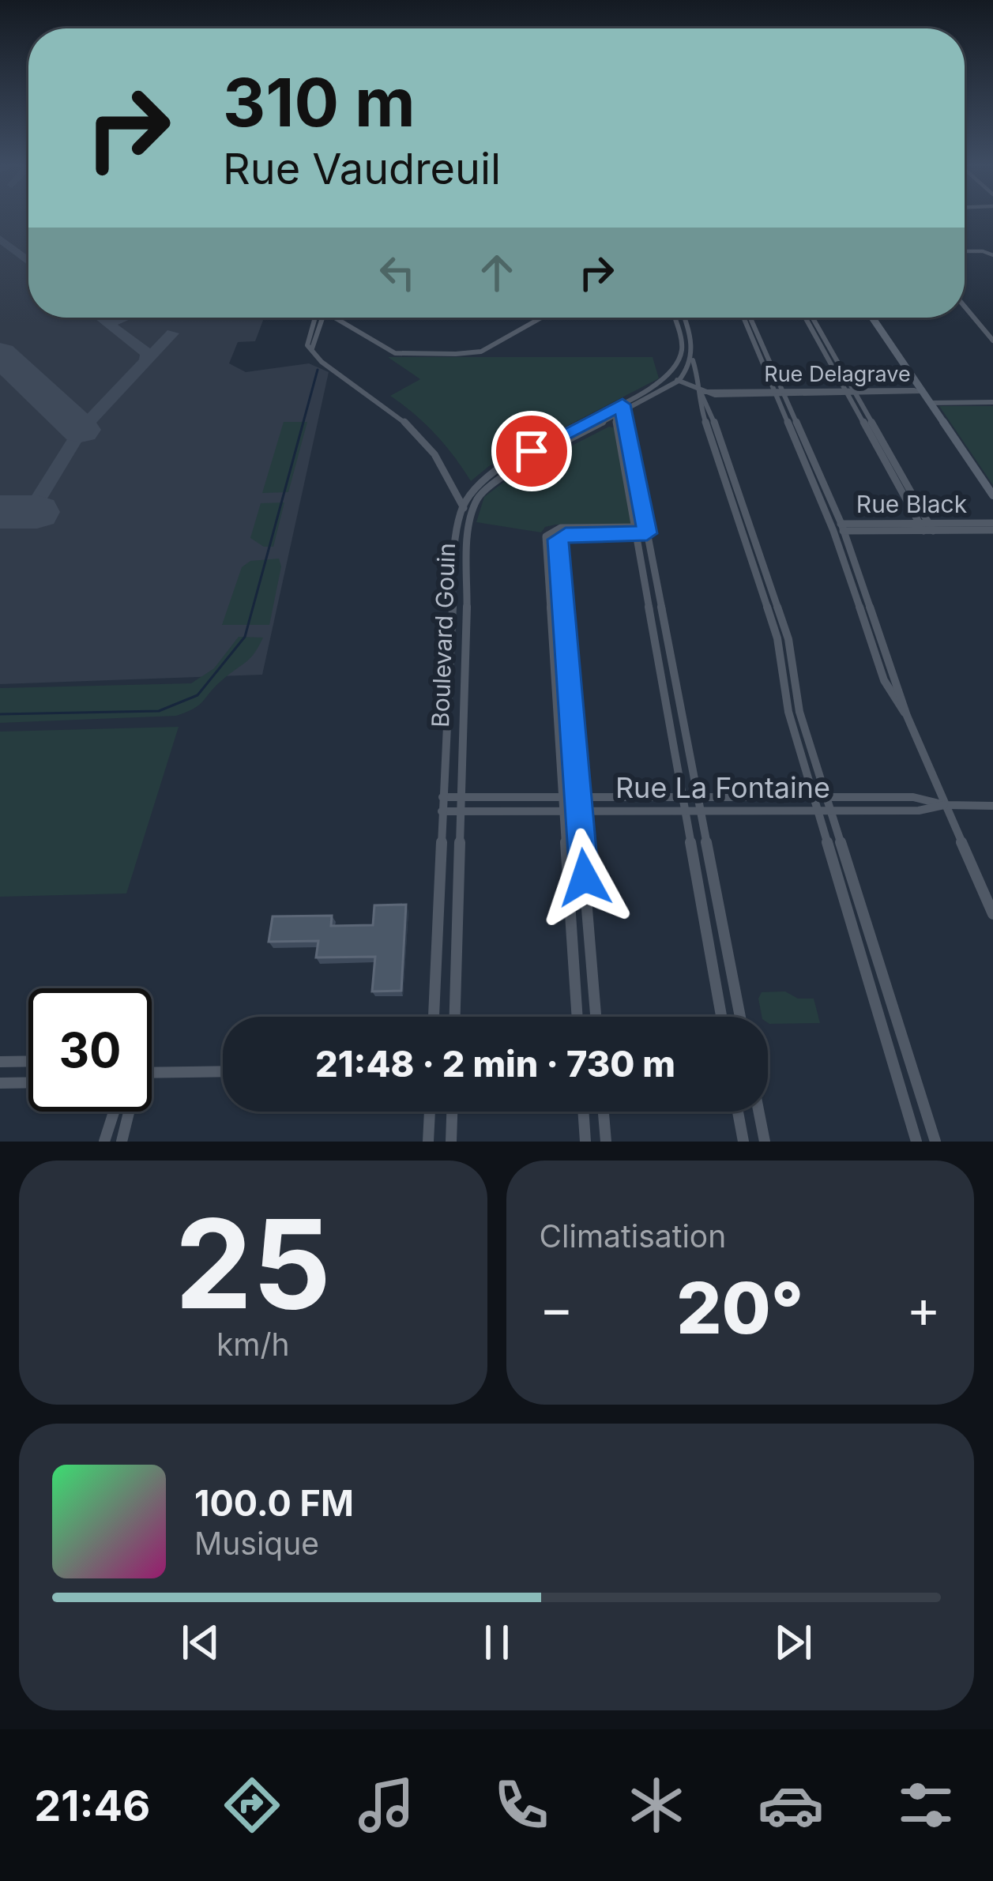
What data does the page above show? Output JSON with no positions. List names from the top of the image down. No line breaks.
{"streets":{"street":["Rue Delagrave","Rue Black","Boulevard Gouin","Rue La Fontaine"]},"crossings":[["Rue Delagrave","Boulevard Gouin"],["Boulevard Gouin","Rue La Fontaine"]],"page":{"turn":["310 m","Rue Vaudreuil"],"limit":"30","trip":"21:48 · 2 min · 730 m","tile":[["25","km/h"],"Climatisation"],"heat":["−","20°","+"],"song":["100.0 FM","Musique"],"tabs":"21:46"}}
